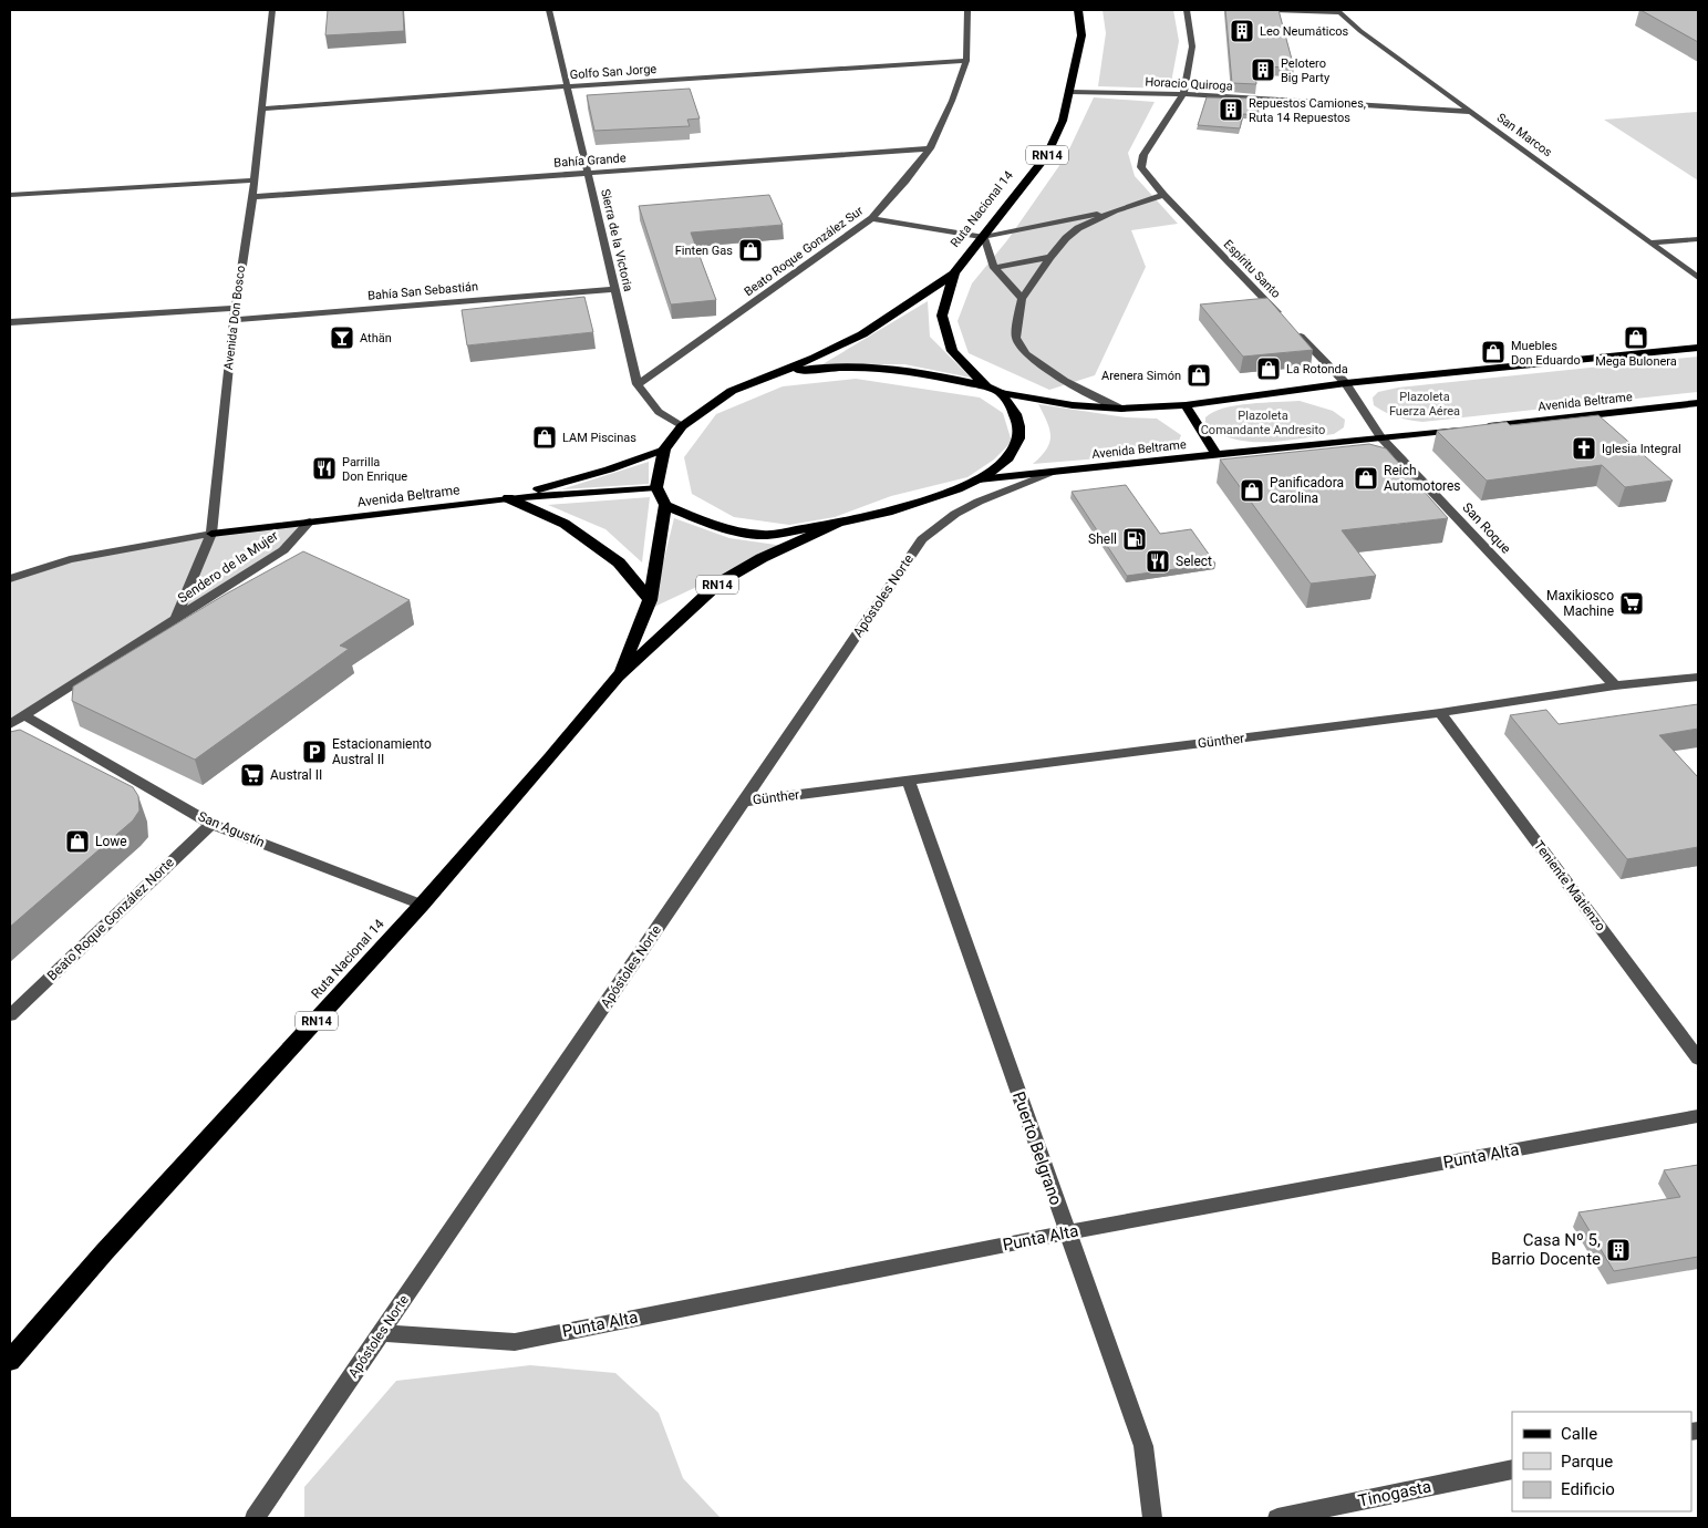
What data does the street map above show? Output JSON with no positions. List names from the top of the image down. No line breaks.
{"streets":{"highway":["RN14","Ruta Nacional 14"],"main road":["Avenida Beltrame","Sendero de la Mujer"],"street":["Golfo San Jorge","Horacio Quiroga","San Marcos","Bahía Grande","Sierra de la Victoria","Beato Roque González Sur","Espíritu Santo","Bahía San Sebastián","Avenida Don Bosco","San Roque","Apóstoles Norte","Günther","San Agustín","Teniente Matienzo","Beato Roque González Norte","Puerto Belgrano","Punta Alta","Tinogasta"]},"crossings":[["Golfo San Jorge","Sierra de la Victoria"],["Golfo San Jorge","Beato Roque González Sur"],["Golfo San Jorge","Avenida Don Bosco"],["Horacio Quiroga","San Marcos"],["Horacio Quiroga","Ruta Nacional 14"],["Horacio Quiroga","Espíritu Santo"],["Bahía Grande","Sierra de la Victoria"],["Bahía Grande","Beato Roque González Sur"],["Bahía Grande","Avenida Don Bosco"],["Ruta Nacional 14","Sierra de la Victoria"],["Ruta Nacional 14","Avenida Beltrame"],["Ruta Nacional 14","San Agustín"],["Sierra de la Victoria","Beato Roque González Sur"],["Sierra de la Victoria","Bahía San Sebastián"],["Bahía San Sebastián","Avenida Don Bosco"],["Avenida Don Bosco","Sendero de la Mujer"],["Avenida Beltrame","San Roque"],["Avenida Beltrame","Sendero de la Mujer"],["Avenida Beltrame","Apóstoles Norte"],["San Roque","Günther"],["Sendero de la Mujer","San Agustín"],["Apóstoles Norte","Günther"],["Apóstoles Norte","Punta Alta"],["Günther","Teniente Matienzo"],["Günther","Puerto Belgrano"],["San Agustín","Beato Roque González Norte"],["Puerto Belgrano","Punta Alta"]],"parks":["Plazoleta Fuerza Aérea","Plazoleta Comandante Andresito"],"places":{"building":["Leo Neumáticos","Pelotero Big Party","Repuestos Camiones, Ruta 14 Repuestos","Casa Nº 5, Barrio Docente"],"shop":["Finten Gas","Mega Bulonera","Muebles Don Eduardo","La Rotonda","Arenera Simón","LAM Piscinas","Reich Automotores","Panificadora Carolina","Lowe"],"bar":["Athän"],"church":["Iglesia Integral"],"restaurant":["Parrilla Don Enrique","Select"],"fuel station":["Shell"],"supermarket":["Maxikiosco Machine","Austral II"],"parking":["Estacionamiento Austral II"]},"legend":["Calle","Parque","Edificio"]}
